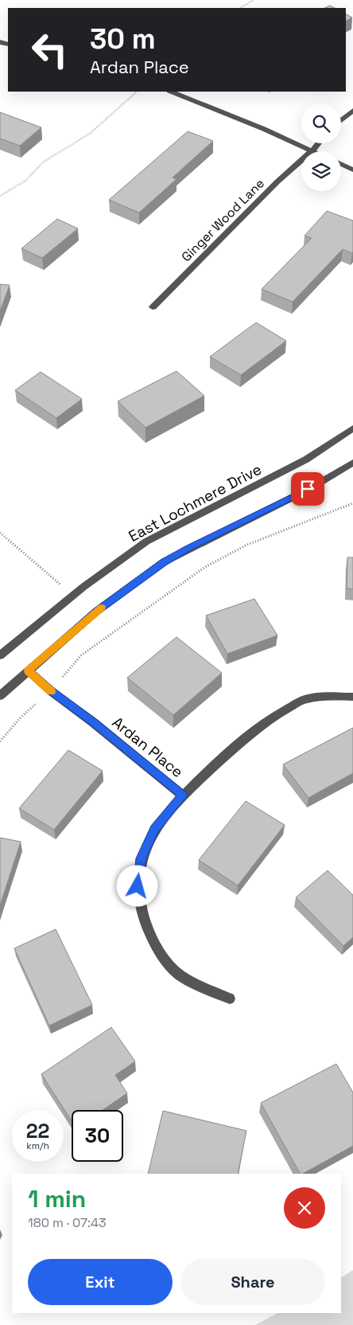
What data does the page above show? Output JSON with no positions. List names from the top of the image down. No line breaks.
{"streets":{"street":["Ginger Wood Lane","East Lochmere Drive","Ardan Place"]},"page":{"turn":["30 m","Ardan Place"],"speed":"22 km/h","limit":"30","heading":["1 min","180 m · 07:43"],"buttons":["Exit","Share"]}}
